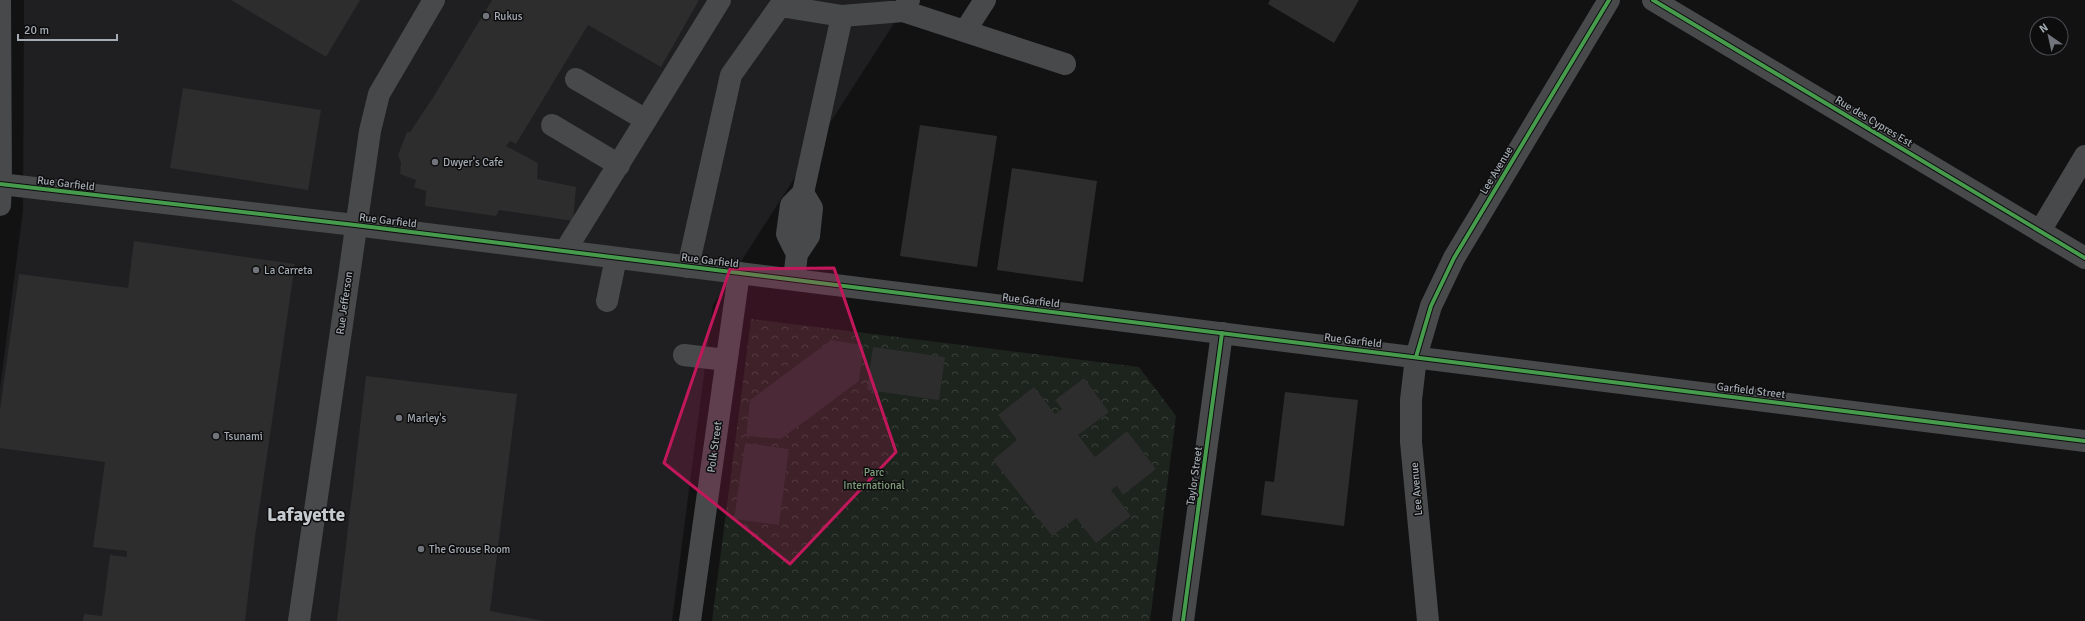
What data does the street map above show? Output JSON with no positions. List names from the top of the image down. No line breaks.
{"streets":{"street":["Rue des Cypres Est","Lee Avenue","Rue Garfield","Rue Jefferson","Garfield Street","Polk Street","Taylor Street"]},"crossings":[["Lee Avenue","Rue Garfield"],["Lee Avenue","Garfield Street"],["Rue Garfield","Rue Jefferson"],["Rue Garfield","Garfield Street"],["Rue Garfield","Polk Street"],["Rue Garfield","Taylor Street"]],"districts":["Lafayette"],"parks":["Parc International"],"places":["Rukus","Dwyer's Cafe","La Carreta","Marley's","Tsunami","The Grouse Room"],"scale_bar":"20 m","north":"top left"}
